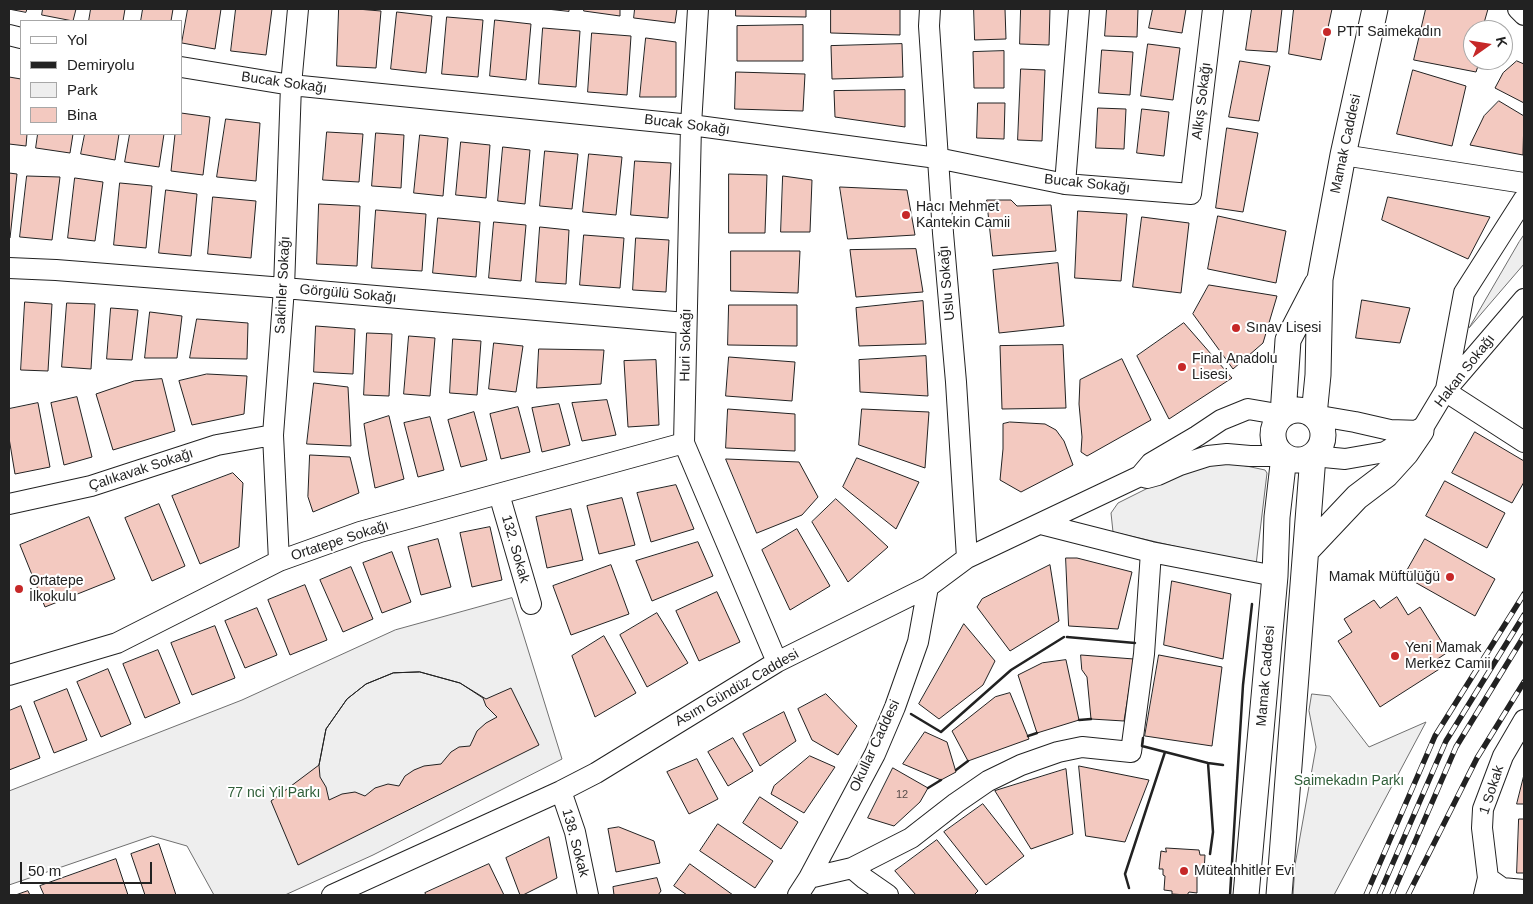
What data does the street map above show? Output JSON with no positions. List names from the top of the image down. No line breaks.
{"streets":{"main road":["Mamak Caddesi"],"street":["Bucak Sokağı","Alkış Sokağı","Uslu Sokağı","Sakinler Sokağı","Görgülü Sokağı","Huri Sokağı","Hakan Sokağı","Çalıkavak Sokağı","Ortatepe Sokağı","132. Sokak","Asım Gündüz Caddesi","Okullar Caddesi","1 Sokak","138. Sokak"]},"crossings":[["Bucak Sokağı","Alkış Sokağı"],["Bucak Sokağı","Uslu Sokağı"],["Bucak Sokağı","Sakinler Sokağı"],["Bucak Sokağı","Huri Sokağı"],["Mamak Caddesi","Asım Gündüz Caddesi"],["Uslu Sokağı","Asım Gündüz Caddesi"],["Sakinler Sokağı","Görgülü Sokağı"],["Sakinler Sokağı","Çalıkavak Sokağı"],["Sakinler Sokağı","Ortatepe Sokağı"],["Görgülü Sokağı","Huri Sokağı"],["Huri Sokağı","Ortatepe Sokağı"],["Huri Sokağı","Asım Gündüz Caddesi"],["Ortatepe Sokağı","132. Sokak"],["Asım Gündüz Caddesi","Okullar Caddesi"],["Asım Gündüz Caddesi","138. Sokak"]],"parks":["Saimekadın Parkı","77 nci Yil Parkı"],"places":["PTT Saimekadın","Hacı Mehmet Kantekin Camii","Sınav Lisesi","Final Anadolu Lisesi","Mamak Müftülüğü","Ortatepe İlkokulu","Yeni Mamak Merkez Camii","Müteahhitler Evi"],"house_numbers":["12"],"legend":["Yol","Demiryolu","Park","Bina"],"scale_bar":"50 m","north":"right"}
